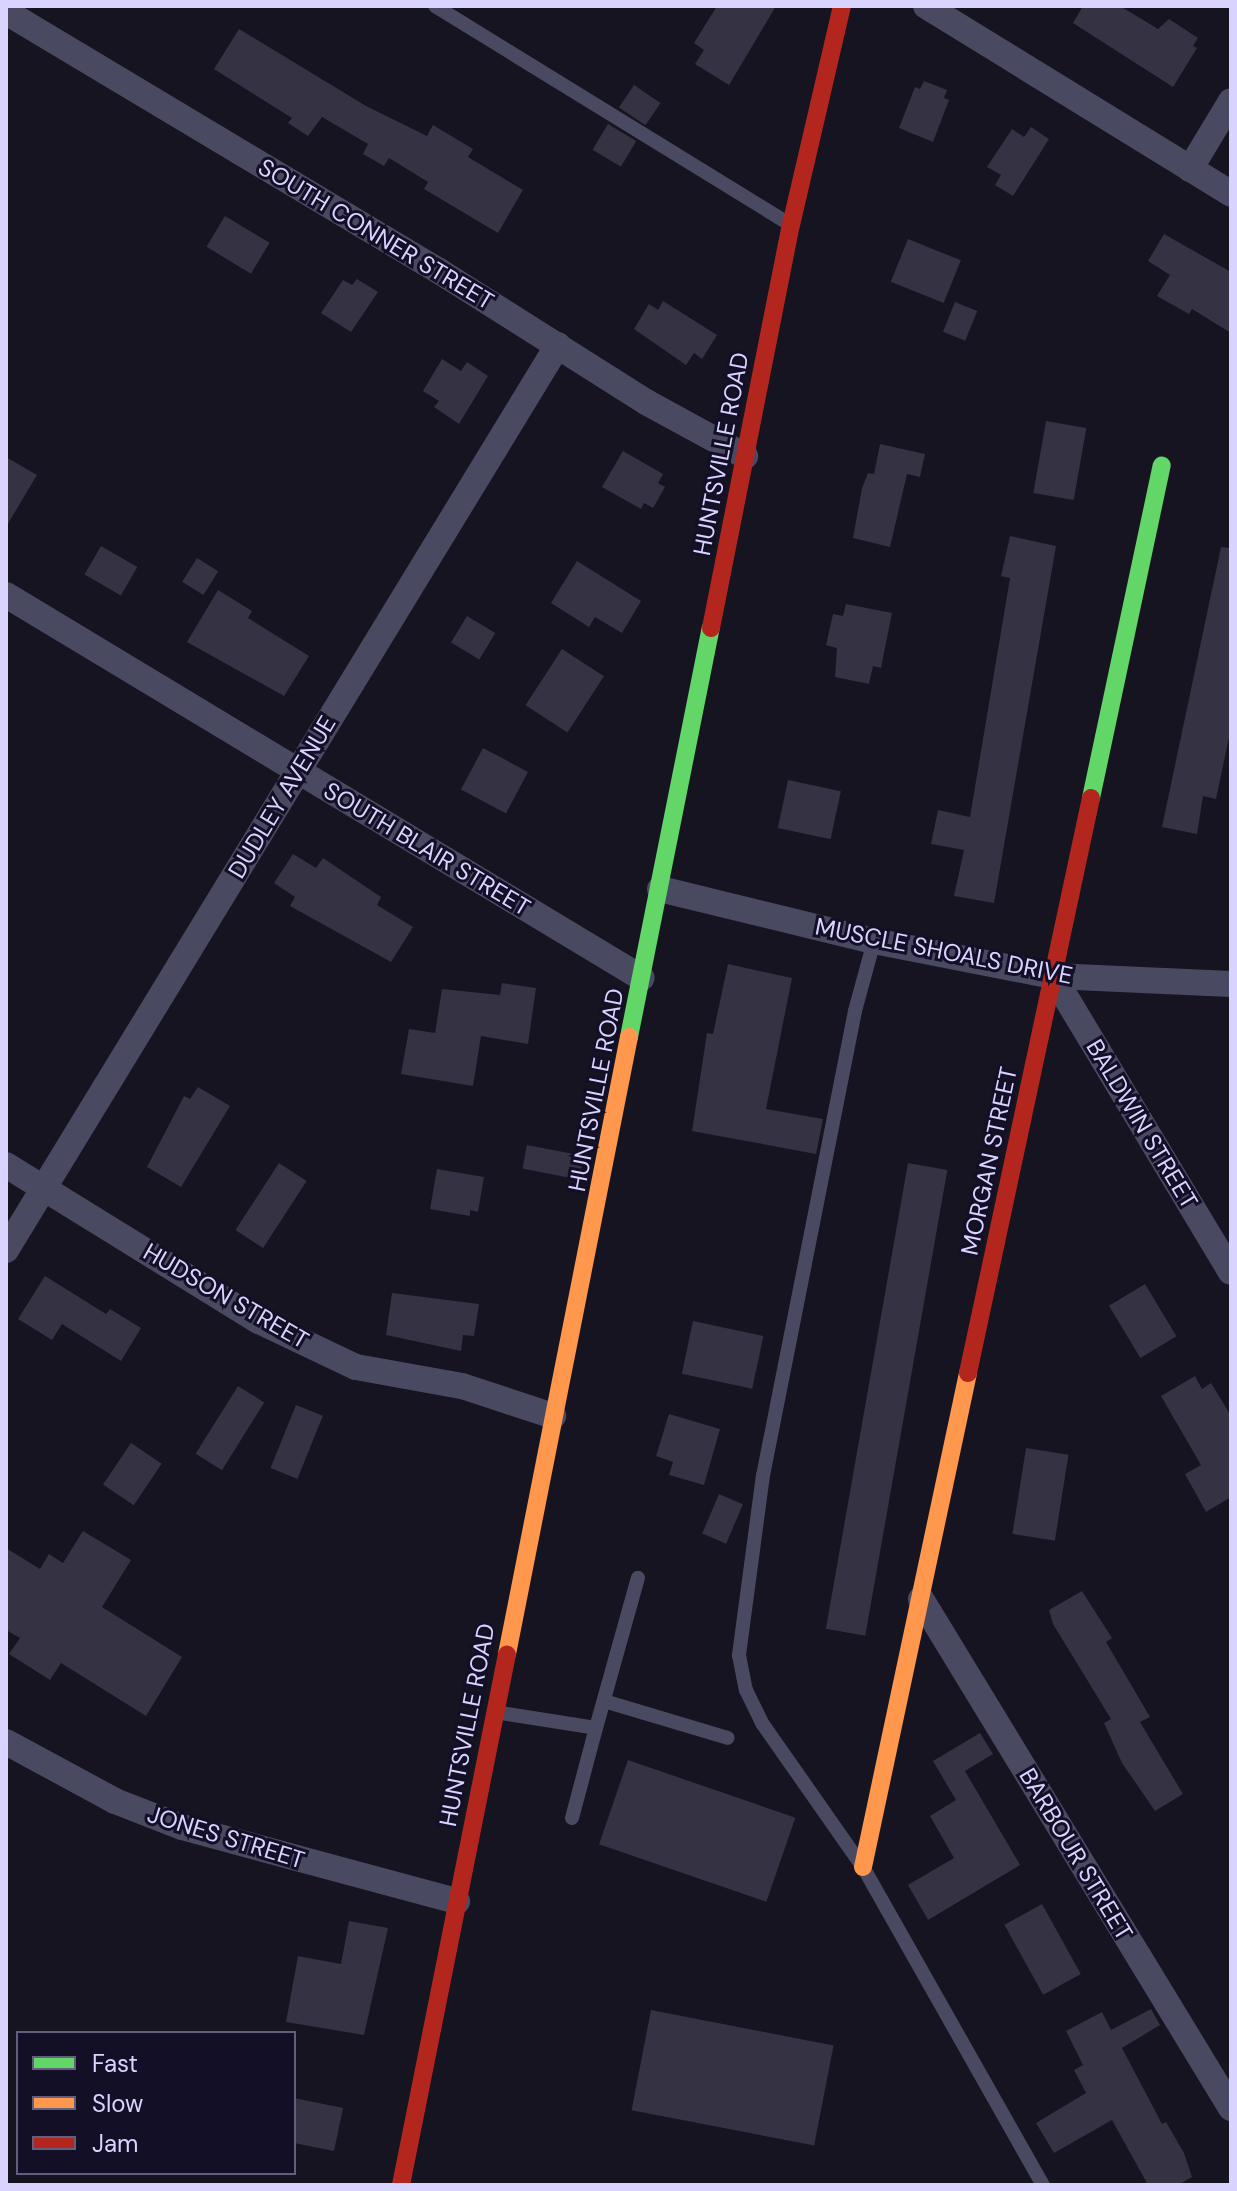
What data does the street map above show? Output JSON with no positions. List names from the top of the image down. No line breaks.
{"streets":{"main road":["HUNTSVILLE ROAD","MORGAN STREET"],"street":["SOUTH CONNER STREET","DUDLEY AVENUE","SOUTH BLAIR STREET","MUSCLE SHOALS DRIVE","BALDWIN STREET","HUDSON STREET","JONES STREET","BARBOUR STREET"]},"crossings":[["SOUTH CONNER STREET","HUNTSVILLE ROAD"],["SOUTH CONNER STREET","DUDLEY AVENUE"],["HUNTSVILLE ROAD","SOUTH BLAIR STREET"],["HUNTSVILLE ROAD","MUSCLE SHOALS DRIVE"],["HUNTSVILLE ROAD","HUDSON STREET"],["HUNTSVILLE ROAD","JONES STREET"],["DUDLEY AVENUE","SOUTH BLAIR STREET"],["DUDLEY AVENUE","HUDSON STREET"],["MUSCLE SHOALS DRIVE","BALDWIN STREET"],["MUSCLE SHOALS DRIVE","MORGAN STREET"],["BALDWIN STREET","MORGAN STREET"],["MORGAN STREET","BARBOUR STREET"]],"legend":["Fast","Slow","Jam"]}
